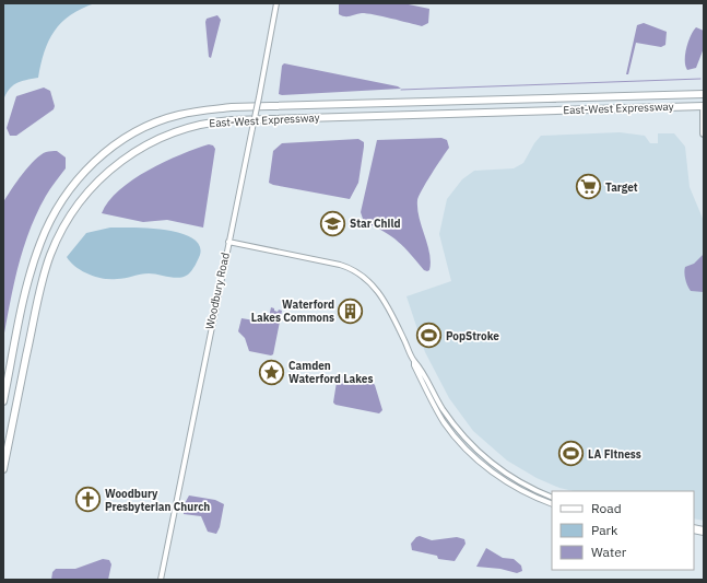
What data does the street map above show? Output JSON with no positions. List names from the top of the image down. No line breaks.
{"streets":{"highway":["East-West Expressway"],"street":["Woodbury Road"]},"places":{"supermarket":["Target"],"school or university":["Star Child"],"building":["Waterford Lakes Commons"],"sports":["PopStroke","LA Fitness"],"place":["Camden Waterford Lakes"],"church":["Woodbury Presbyterian Church"]},"legend":["Road","Park","Water"]}
